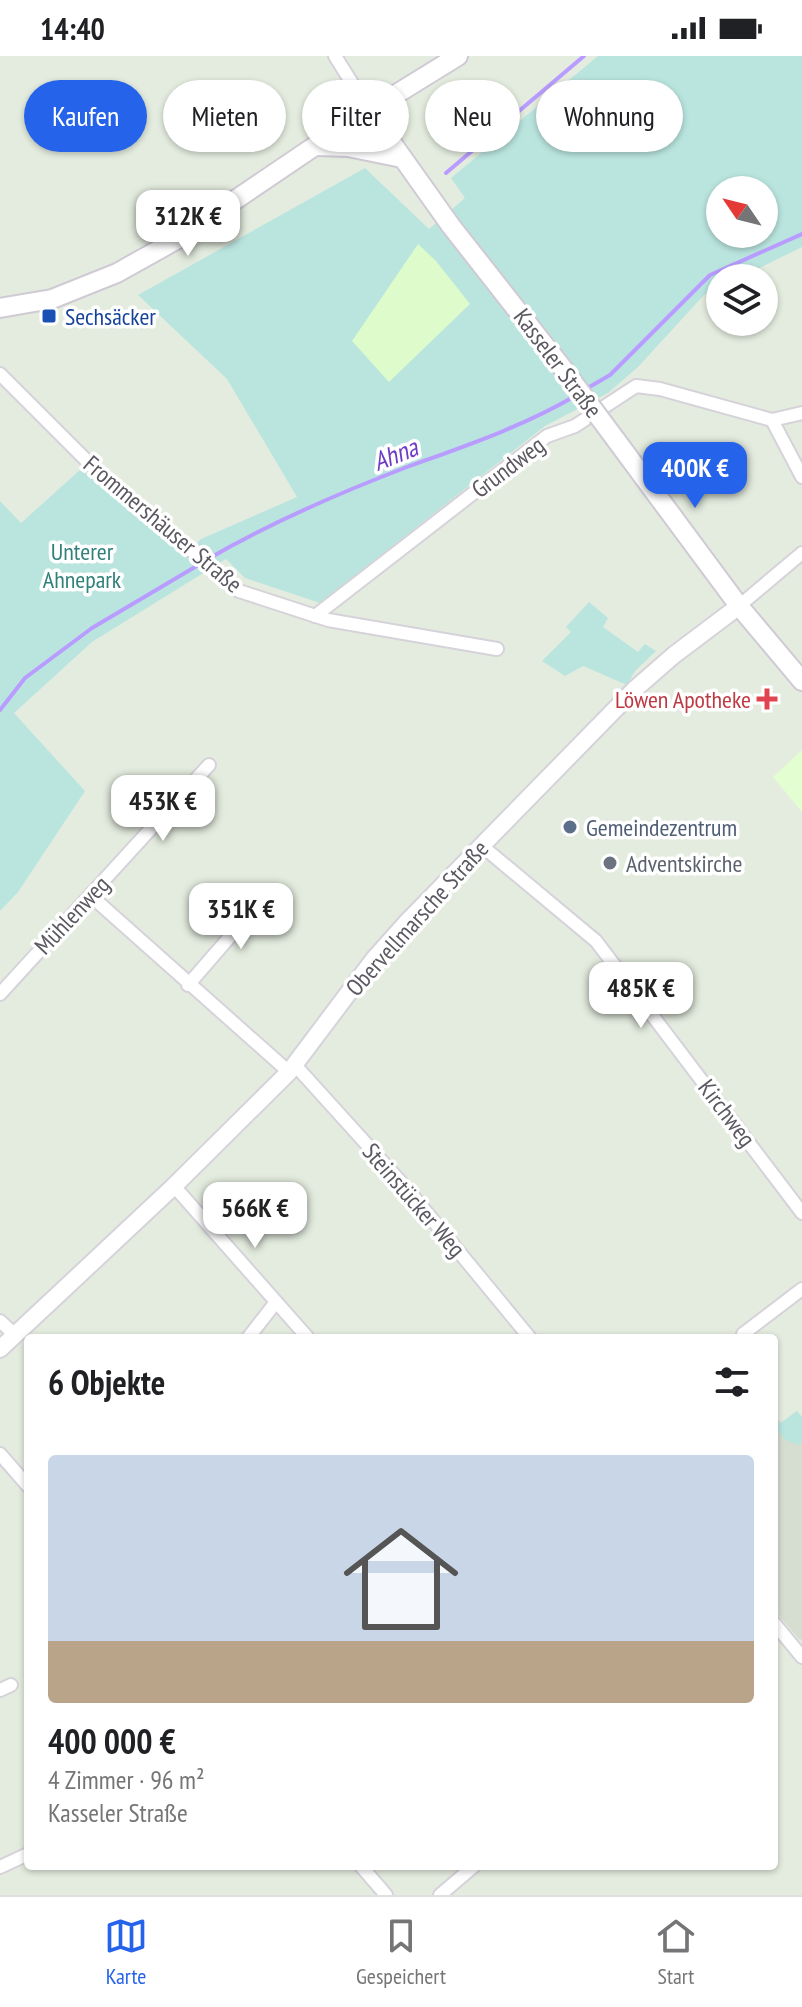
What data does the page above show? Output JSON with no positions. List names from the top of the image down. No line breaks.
{"streets":{"main road":["Kasseler Straße"],"street":["Grundweg","Frommershäuser Straße","Mühlenweg","Obervellmarsche Straße","Kirchweg","Steinstücker Weg"]},"crossings":[["Kasseler Straße","Obervellmarsche Straße"],["Grundweg","Frommershäuser Straße"],["Mühlenweg","Steinstücker Weg"],["Obervellmarsche Straße","Kirchweg"],["Obervellmarsche Straße","Steinstücker Weg"]],"water":["Ahna"],"parks":["Unterer Ahnepark"],"places":{"transit":["Sechsäcker"],"health":["Löwen Apotheke"],"other":["Gemeindezentrum","Adventskirche"]},"north":"top left","page":{"status":"14:40","chip":["Kaufen","Mieten","Filter","Neu","Wohnung"],"price":["312K €","400K €","453K €","351K €","485K €","566K €"],"heading":"6 Objekte","list":[{"name":"400 000 €","note":"4 Zimmer · 96 m² · Kasseler Straße"}],"tabs":["Karte","Gespeichert","Start"]}}
